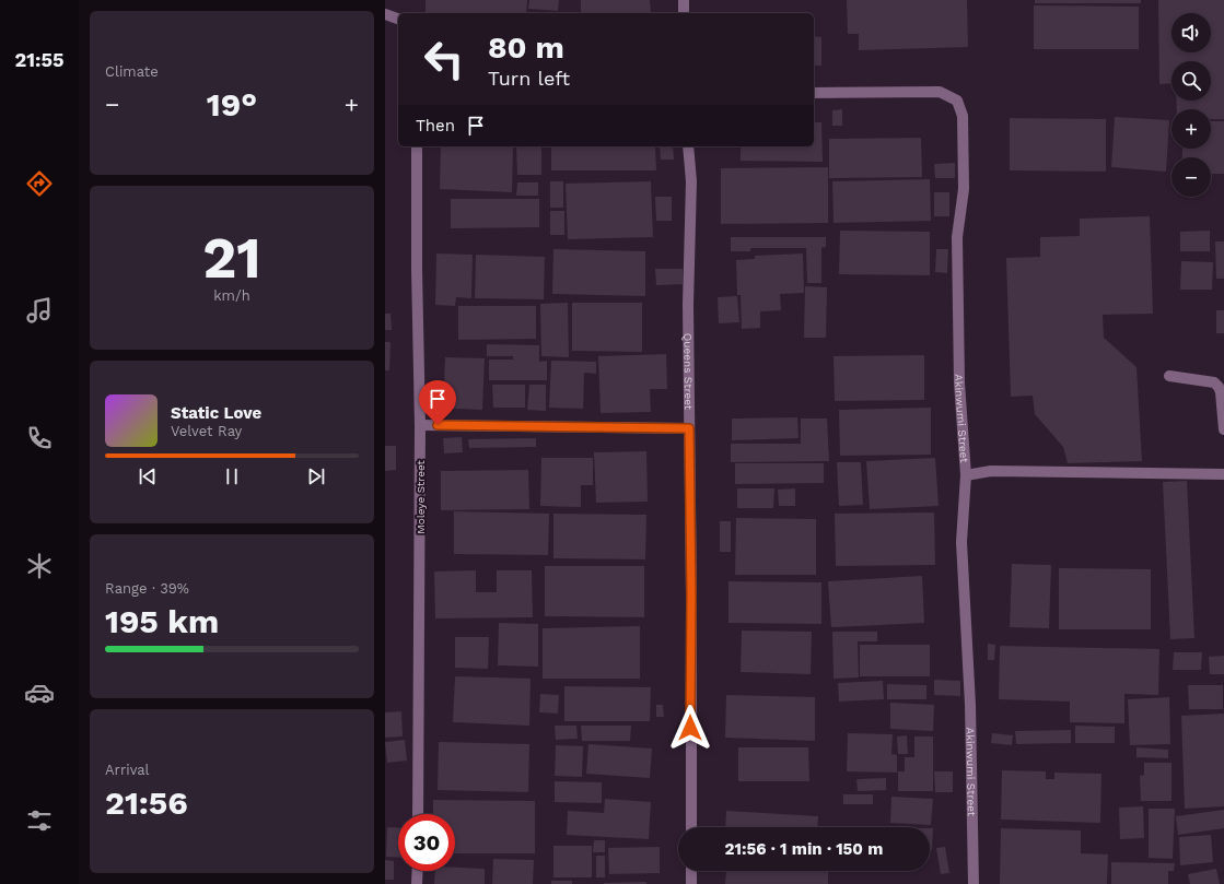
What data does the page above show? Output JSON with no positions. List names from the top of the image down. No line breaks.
{"streets":{"street":["Queens Street","Akinwumi Street","Moleye Street"]},"page":{"tabs":"21:55","tile":["Climate",["21","km/h"],["Range · 39%","195 km"],["Arrival","21:56"]],"map_buttons":["+","−"],"turn":["80 m","Turn left"],"heat":["−","19°","+"],"then":"Then","song":["Static Love","Velvet Ray"],"limit":"30","trip":"21:56 · 1 min · 150 m"}}
